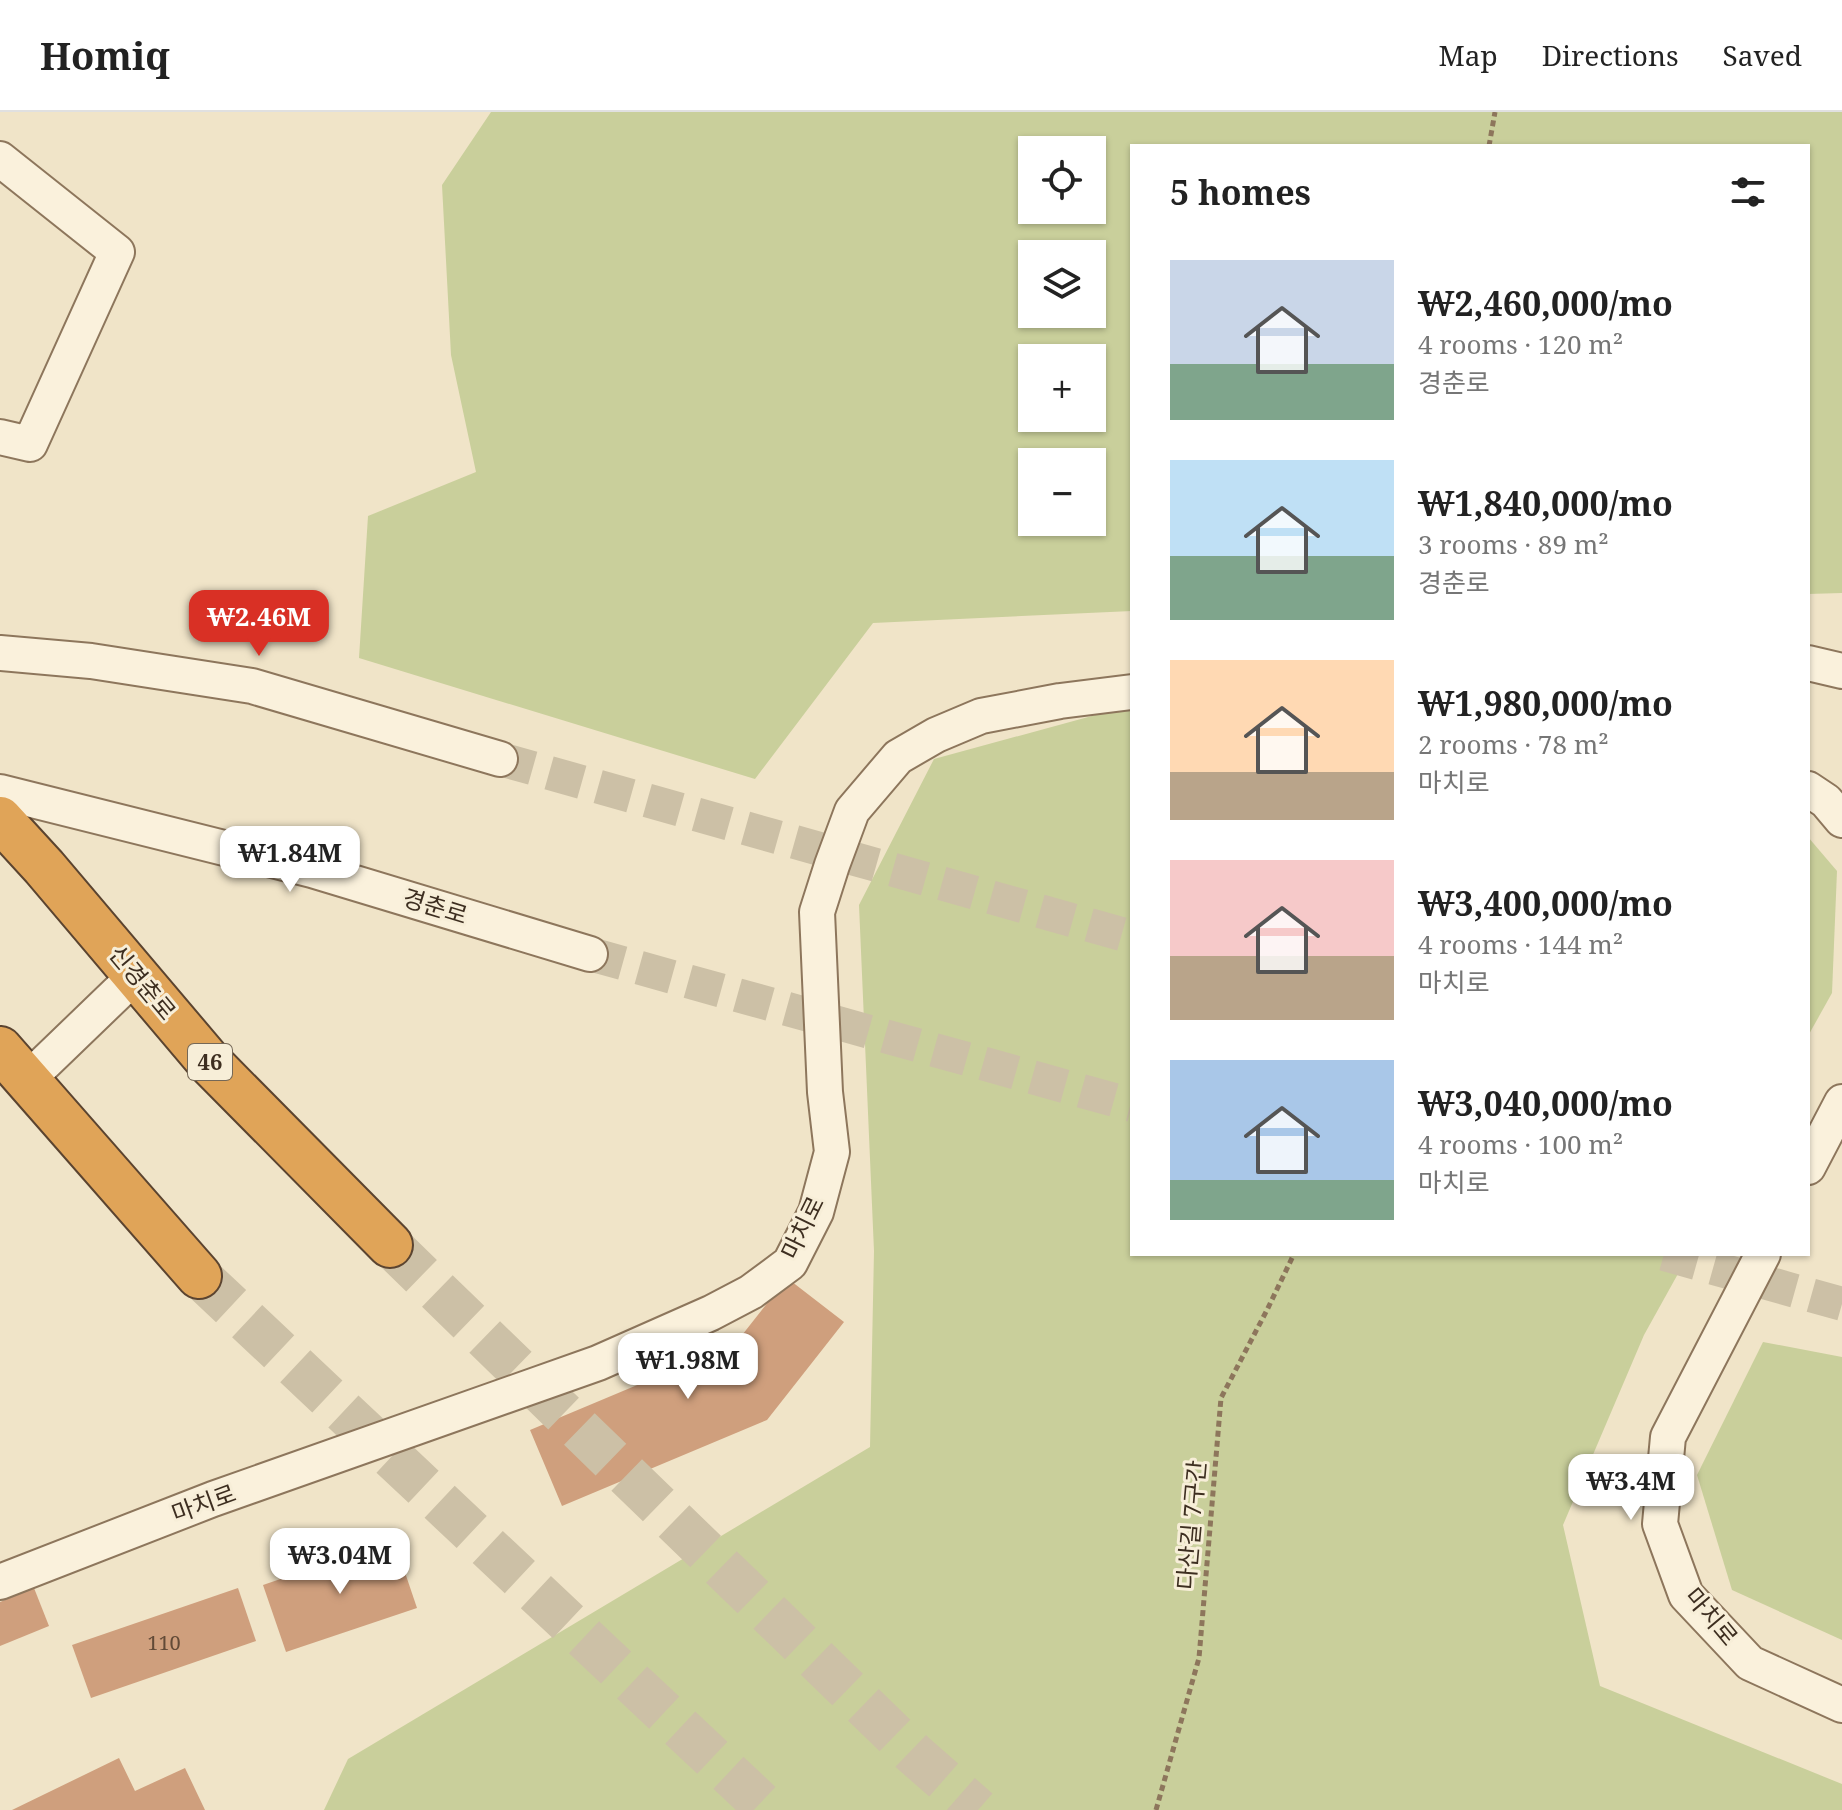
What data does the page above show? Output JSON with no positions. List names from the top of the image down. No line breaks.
{"streets":{"highway":["신경춘로","46"],"street":["경춘로","마치로"],"path":["다산길 7구간"]},"house_numbers":["110"],"page":{"header":"Homiq","nav":["Map","Directions","Saved"],"map_buttons":["+","−"],"heading":"5 homes","list":[{"name":"₩2,460,000/mo","note":"4 rooms · 120 m² · 경춘로"},{"name":"₩1,840,000/mo","note":"3 rooms · 89 m² · 경춘로"},{"name":"₩1,980,000/mo","note":"2 rooms · 78 m² · 마치로"},{"name":"₩3,400,000/mo","note":"4 rooms · 144 m² · 마치로"},{"name":"₩3,040,000/mo","note":"4 rooms · 100 m² · 마치로"}],"price":["₩2.46M","₩1.84M","₩1.98M","₩3.4M","₩3.04M"]}}
